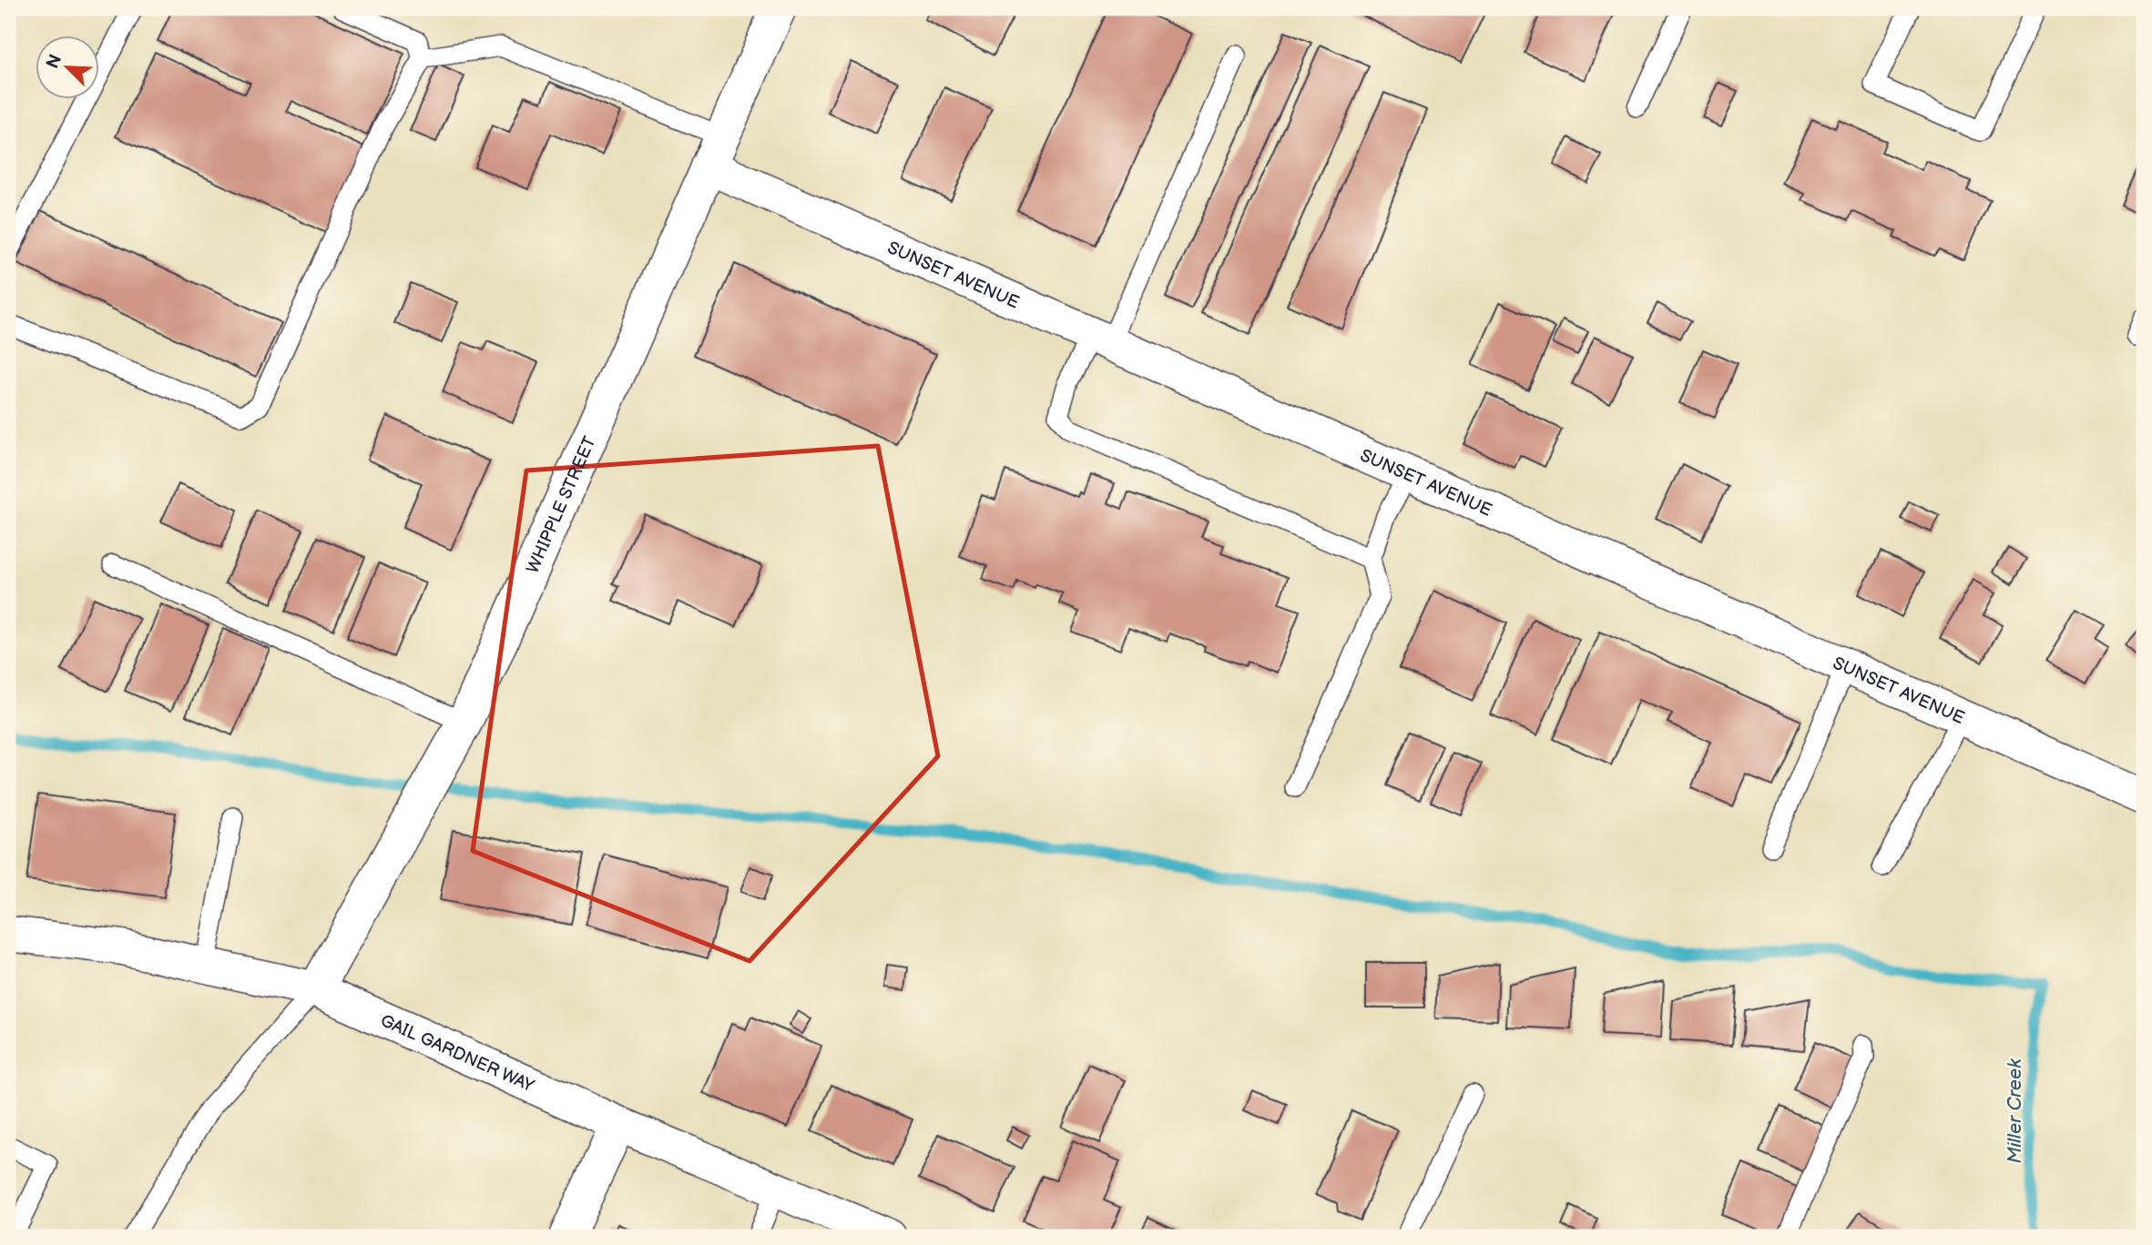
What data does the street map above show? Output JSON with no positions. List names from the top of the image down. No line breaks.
{"streets":{"street":["SUNSET AVENUE","WHIPPLE STREET","GAIL GARDNER WAY"]},"crossings":[["SUNSET AVENUE","WHIPPLE STREET"],["WHIPPLE STREET","GAIL GARDNER WAY"]],"water":["Miller Creek"],"north":"top left"}
